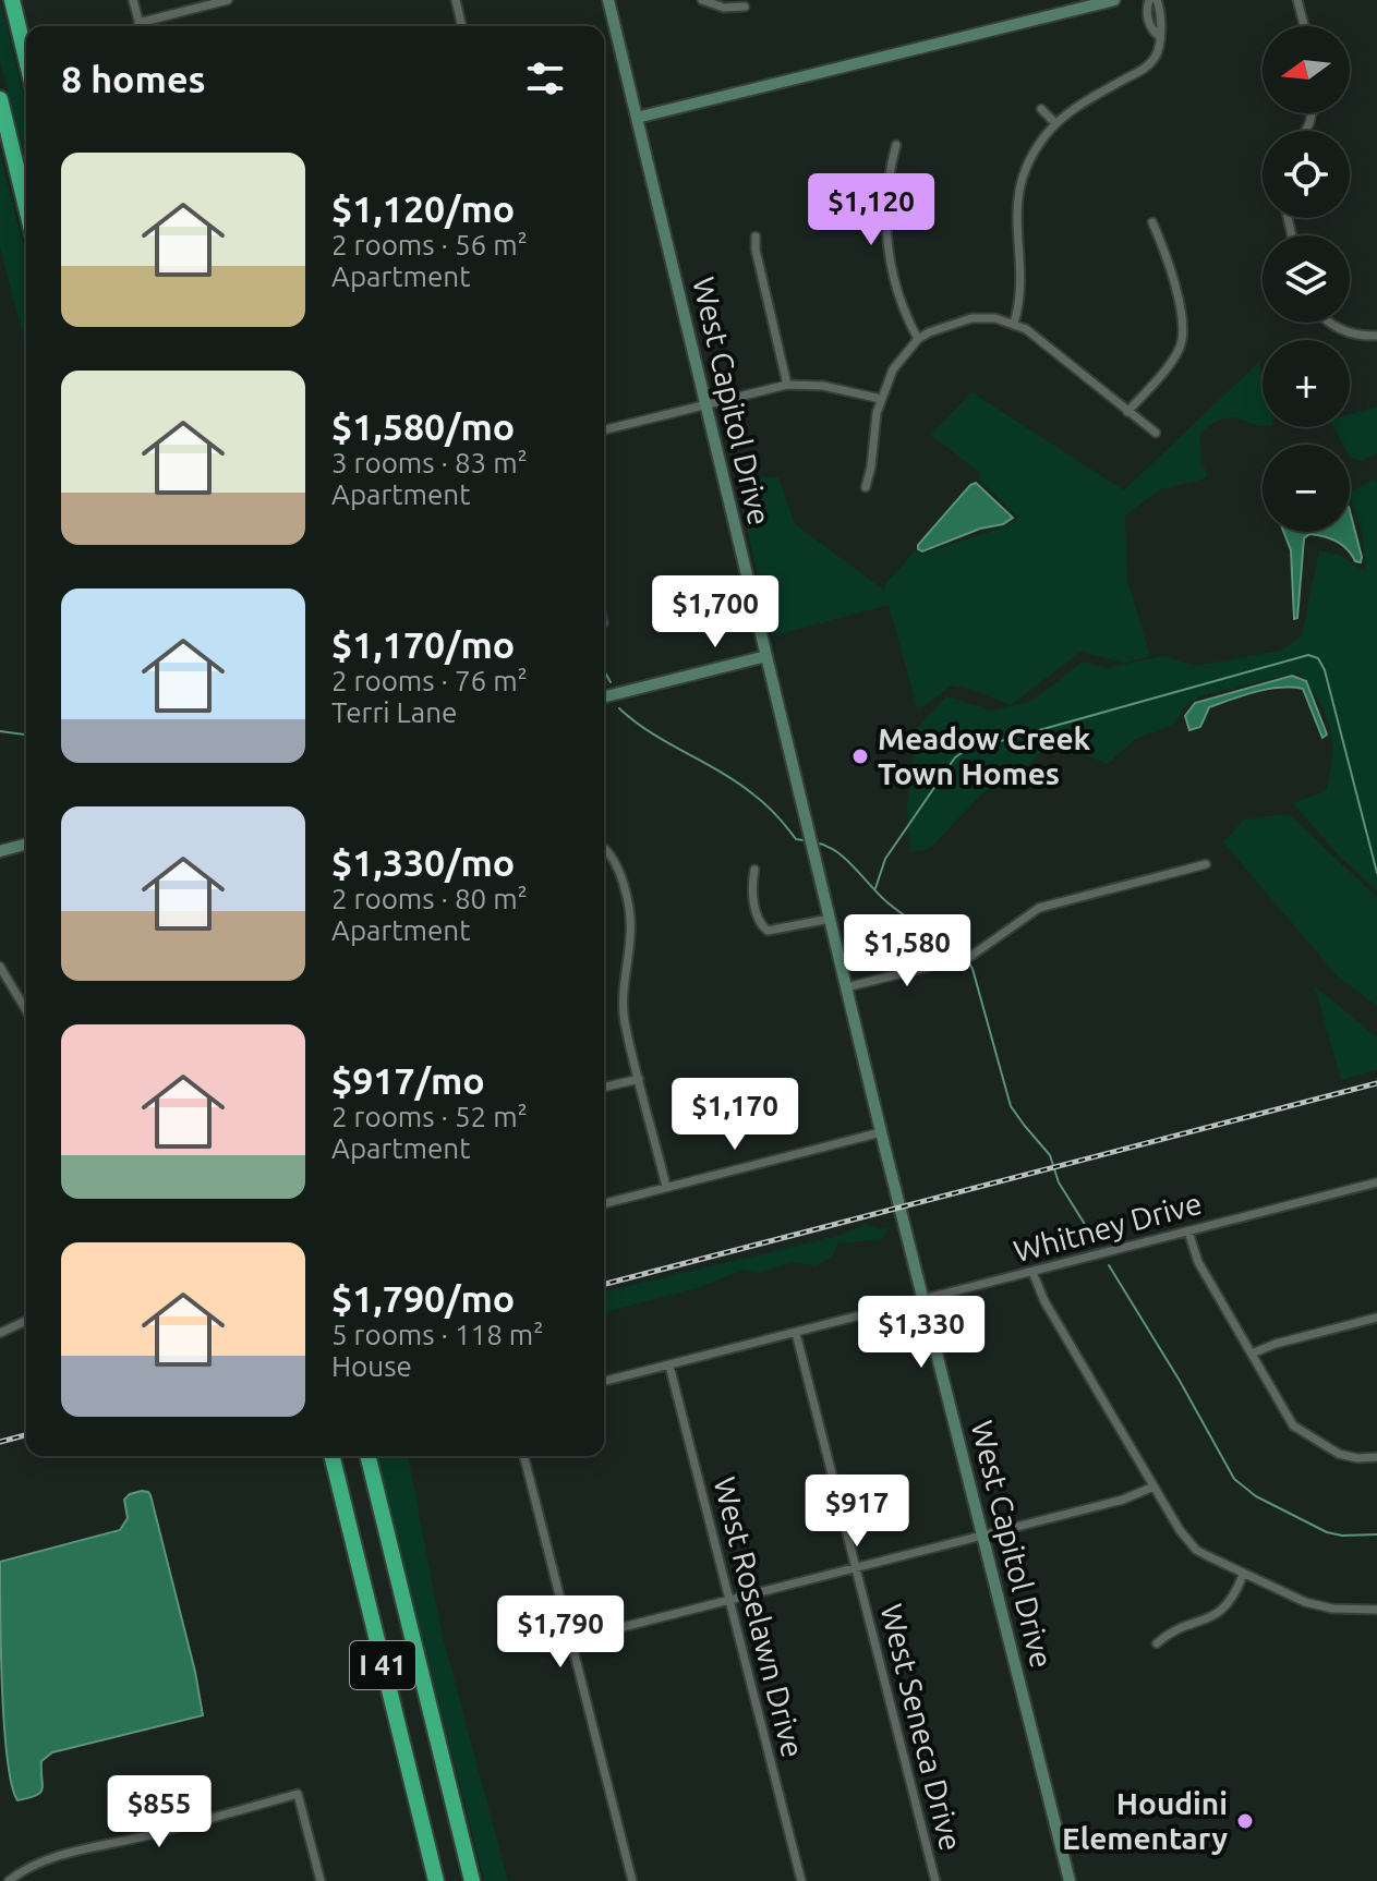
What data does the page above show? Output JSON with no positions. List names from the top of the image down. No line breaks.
{"streets":{"highway":["I 41"],"street":["West Capitol Drive","Whitney Drive","West Roselawn Drive","West Seneca Drive"]},"crossings":[["West Capitol Drive","Whitney Drive"],["Whitney Drive","West Roselawn Drive"],["Whitney Drive","West Seneca Drive"]],"places":["Meadow Creek Town Homes","Houdini Elementary"],"north":"left","page":{"map_buttons":["+","−"],"heading":"8 homes","list":[{"name":"$1,120/mo","note":"2 rooms · 56 m² · Apartment"},{"name":"$1,580/mo","note":"3 rooms · 83 m² · Apartment"},{"name":"$1,170/mo","note":"2 rooms · 76 m² · Terri Lane"},{"name":"$1,330/mo","note":"2 rooms · 80 m² · Apartment"},{"name":"$917/mo","note":"2 rooms · 52 m² · Apartment"},{"name":"$1,790/mo","note":"5 rooms · 118 m² · House"}],"price":["$1,120","$1,700","$1,580","$1,170","$1,330","$917","$1,790","$855"]}}
